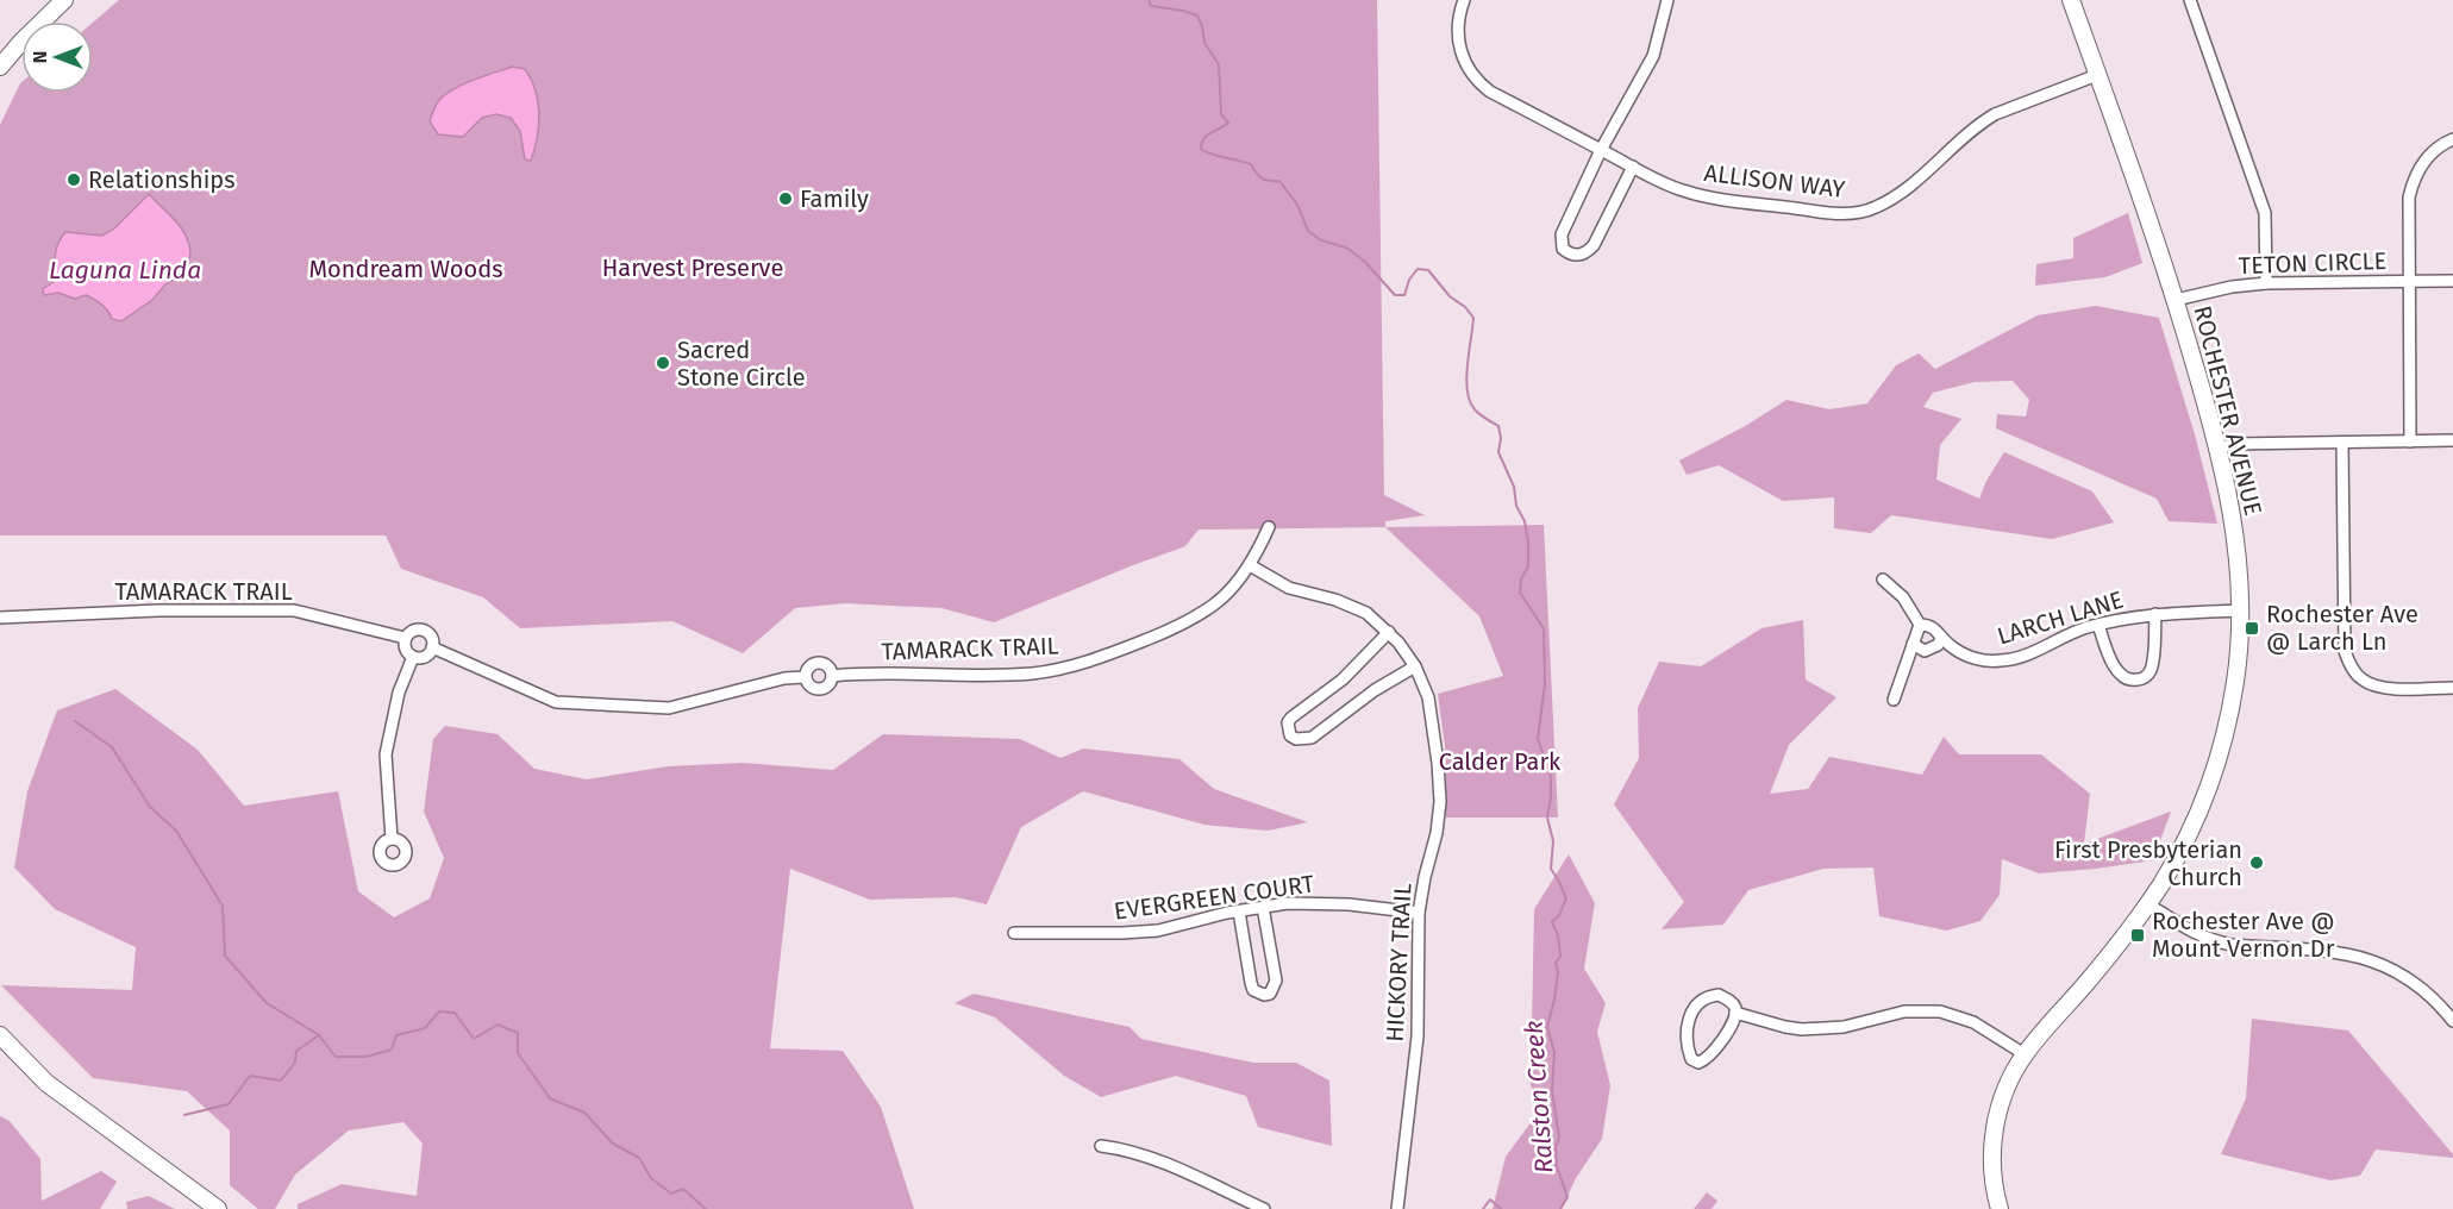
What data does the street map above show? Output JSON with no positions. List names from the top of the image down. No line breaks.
{"streets":{"main road":["ROCHESTER AVENUE"],"street":["ALLISON WAY","TETON CIRCLE","TAMARACK TRAIL","LARCH LANE","EVERGREEN COURT","HICKORY TRAIL"]},"crossings":[["ALLISON WAY","ROCHESTER AVENUE"],["TETON CIRCLE","ROCHESTER AVENUE"],["ROCHESTER AVENUE","LARCH LANE"],["TAMARACK TRAIL","HICKORY TRAIL"],["EVERGREEN COURT","HICKORY TRAIL"]],"water":["Laguna Linda","Ralston Creek"],"parks":["Harvest Preserve","Mondream Woods","Calder Park"],"places":{"other":["Relationships","Family","Sacred Stone Circle","First Presbyterian Church"],"transit":["Rochester Ave @ Larch Ln","Rochester Ave @ Mount Vernon Dr"]},"north":"left"}
